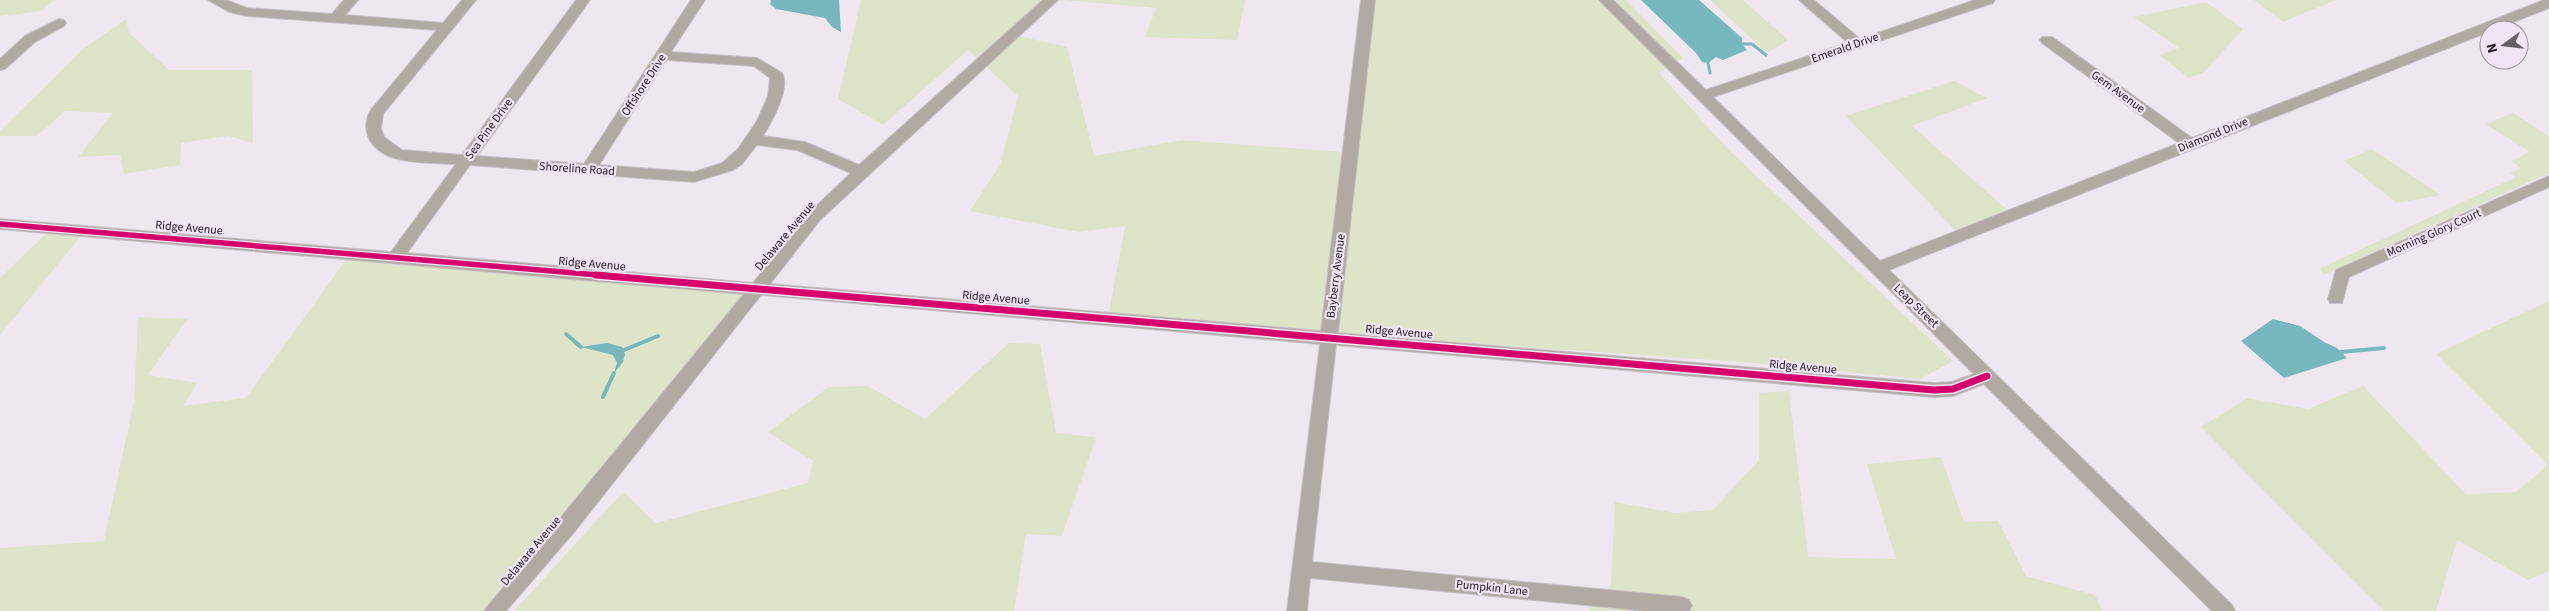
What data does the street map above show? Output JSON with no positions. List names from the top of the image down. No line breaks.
{"streets":{"street":["Emerald Drive","Offshore Drive","Gem Avenue","Sea Pine Drive","Diamond Drive","Shoreline Road","Ridge Avenue","Morning Glory Court","Delaware Avenue","Bayberry Avenue","Leap Street","Pumpkin Lane"]},"crossings":[["Emerald Drive","Leap Street"],["Offshore Drive","Shoreline Road"],["Gem Avenue","Diamond Drive"],["Sea Pine Drive","Shoreline Road"],["Sea Pine Drive","Ridge Avenue"],["Diamond Drive","Leap Street"],["Ridge Avenue","Delaware Avenue"],["Ridge Avenue","Bayberry Avenue"],["Ridge Avenue","Leap Street"],["Bayberry Avenue","Pumpkin Lane"]],"north":"left"}
